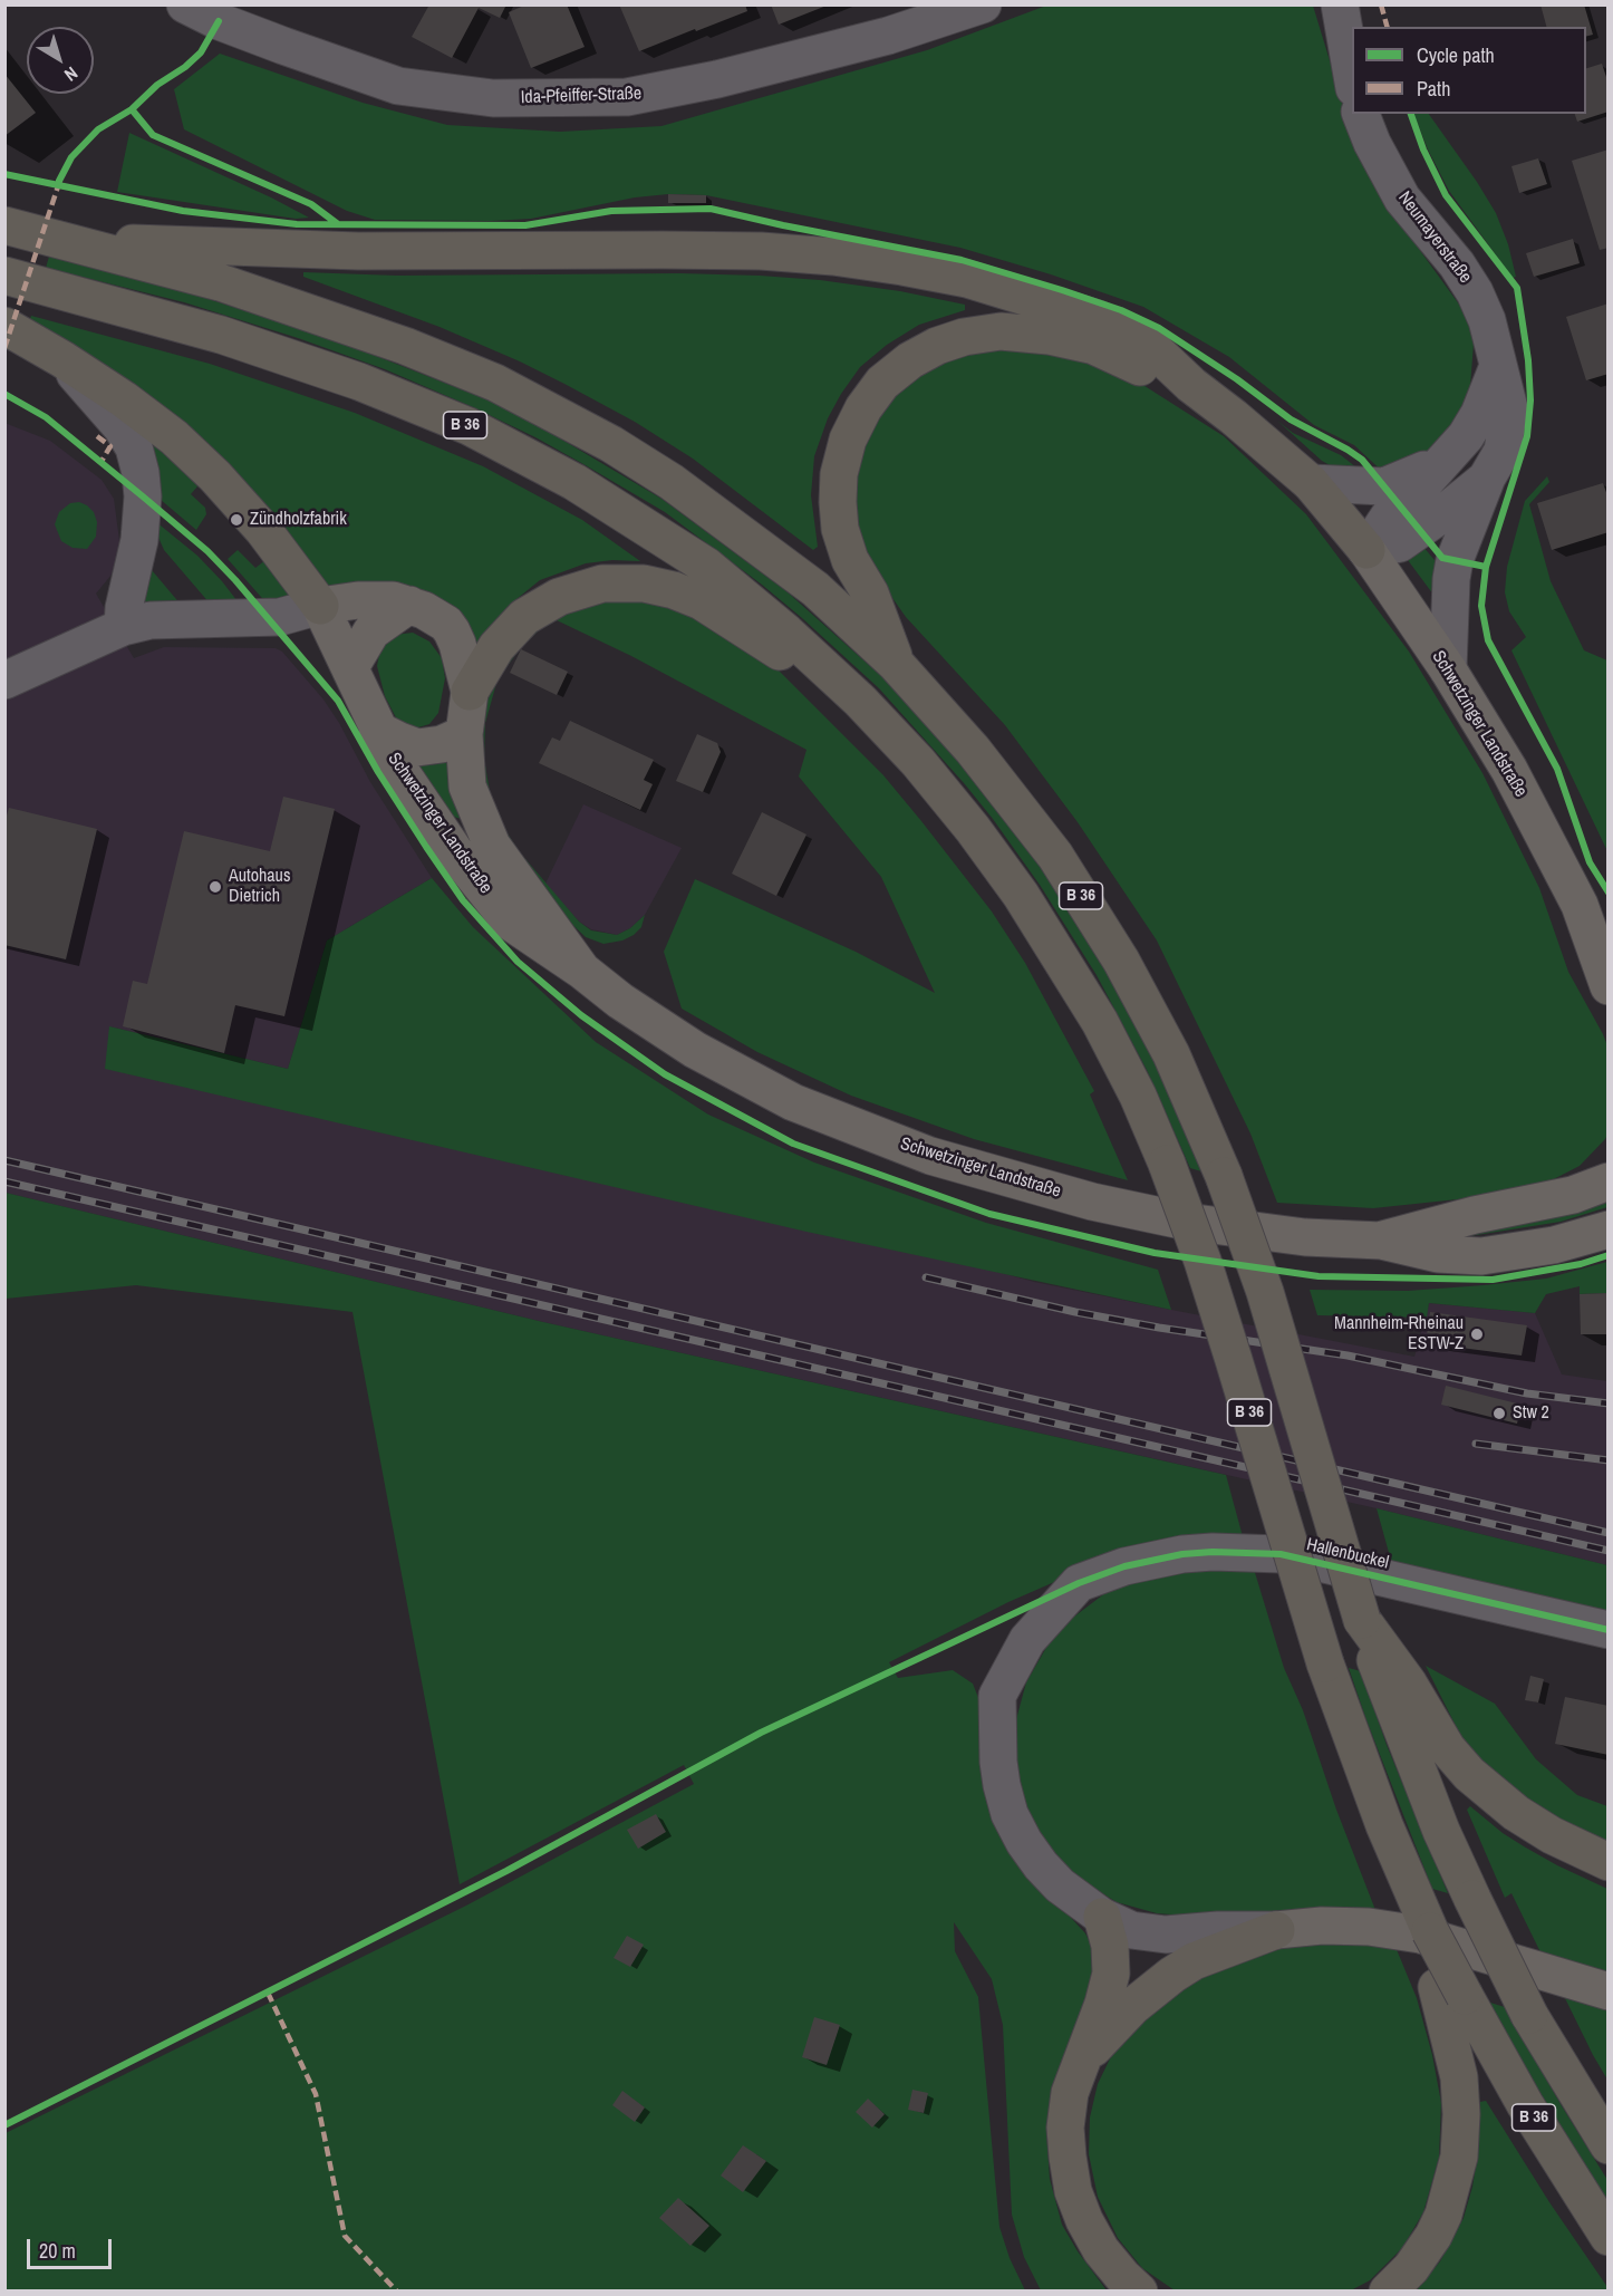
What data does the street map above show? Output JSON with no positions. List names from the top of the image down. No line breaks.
{"streets":{"highway":["B 36"],"main road":["Schwetzinger Landstraße"],"street":["Ida-Pfeiffer-Straße","Neumayerstraße","Hallenbuckel"]},"crossings":[["Neumayerstraße","Schwetzinger Landstraße"]],"places":["Zündholzfabrik","Autohaus Dietrich","Mannheim-Rheinau ESTW-Z","Stw 2"],"legend":["Cycle path","Path"],"scale_bar":"20 m","north":"bottom right"}
